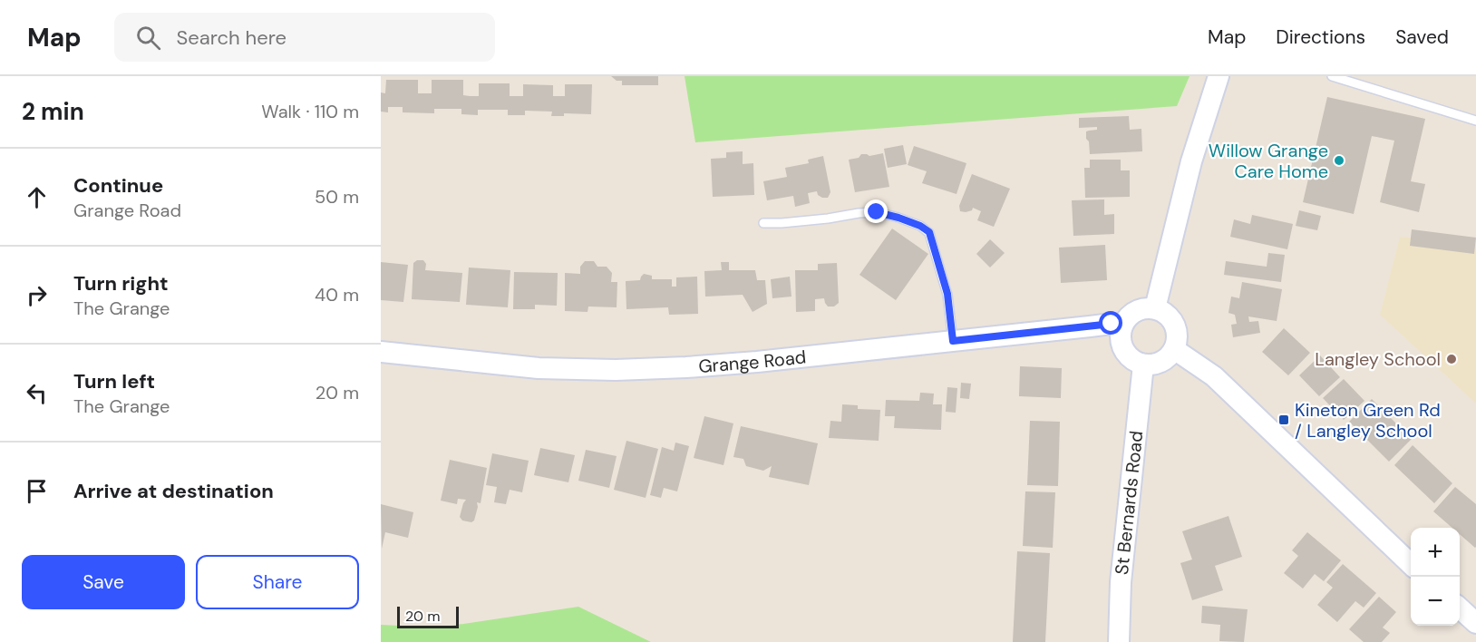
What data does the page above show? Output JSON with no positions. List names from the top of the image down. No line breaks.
{"streets":{"street":["Grange Road","St Bernards Road"]},"crossings":[["Grange Road","St Bernards Road"]],"places":{"other":["Willow Grange Care Home","Langley School"],"transit":["Kineton Green Rd / Langley School"]},"scale_bar":"20 m","page":{"header":"Map","search":"Search here","nav":["Map","Directions","Saved"],"heading":["2 min","Walk · 110 m"],"list":[["Continue","Grange Road","50 m"],["Turn right","The Grange","40 m"],["Turn left","The Grange","20 m"],"Arrive at destination"],"map_buttons":["+","−"],"buttons":["Save","Share"],"scale":"20 m"}}
